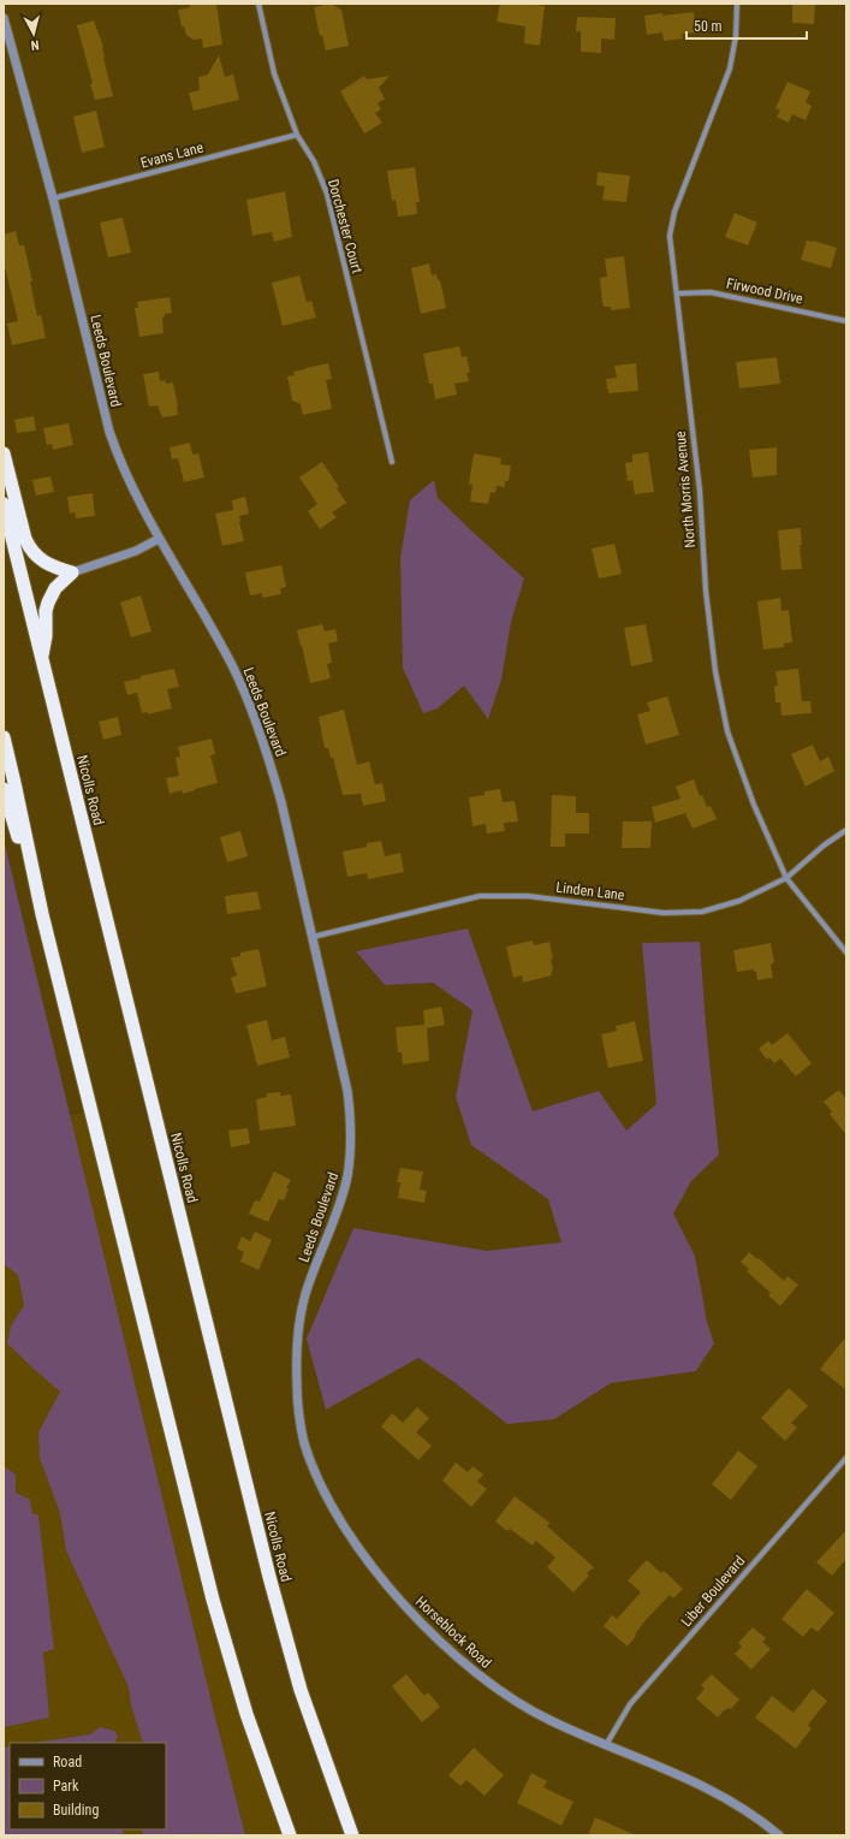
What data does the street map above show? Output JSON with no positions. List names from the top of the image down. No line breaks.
{"streets":{"highway":["Nicolls Road"],"street":["Evans Lane","Dorchester Court","Firwood Drive","Leeds Boulevard","North Morris Avenue","Linden Lane","Liber Boulevard","Horseblock Road"]},"crossings":[["Evans Lane","Dorchester Court"],["Evans Lane","Leeds Boulevard"],["Firwood Drive","North Morris Avenue"],["Leeds Boulevard","Linden Lane"],["Leeds Boulevard","Horseblock Road"],["North Morris Avenue","Linden Lane"],["Liber Boulevard","Horseblock Road"]],"legend":["Road","Park","Building"],"scale_bar":"50 m","north":"bottom"}
